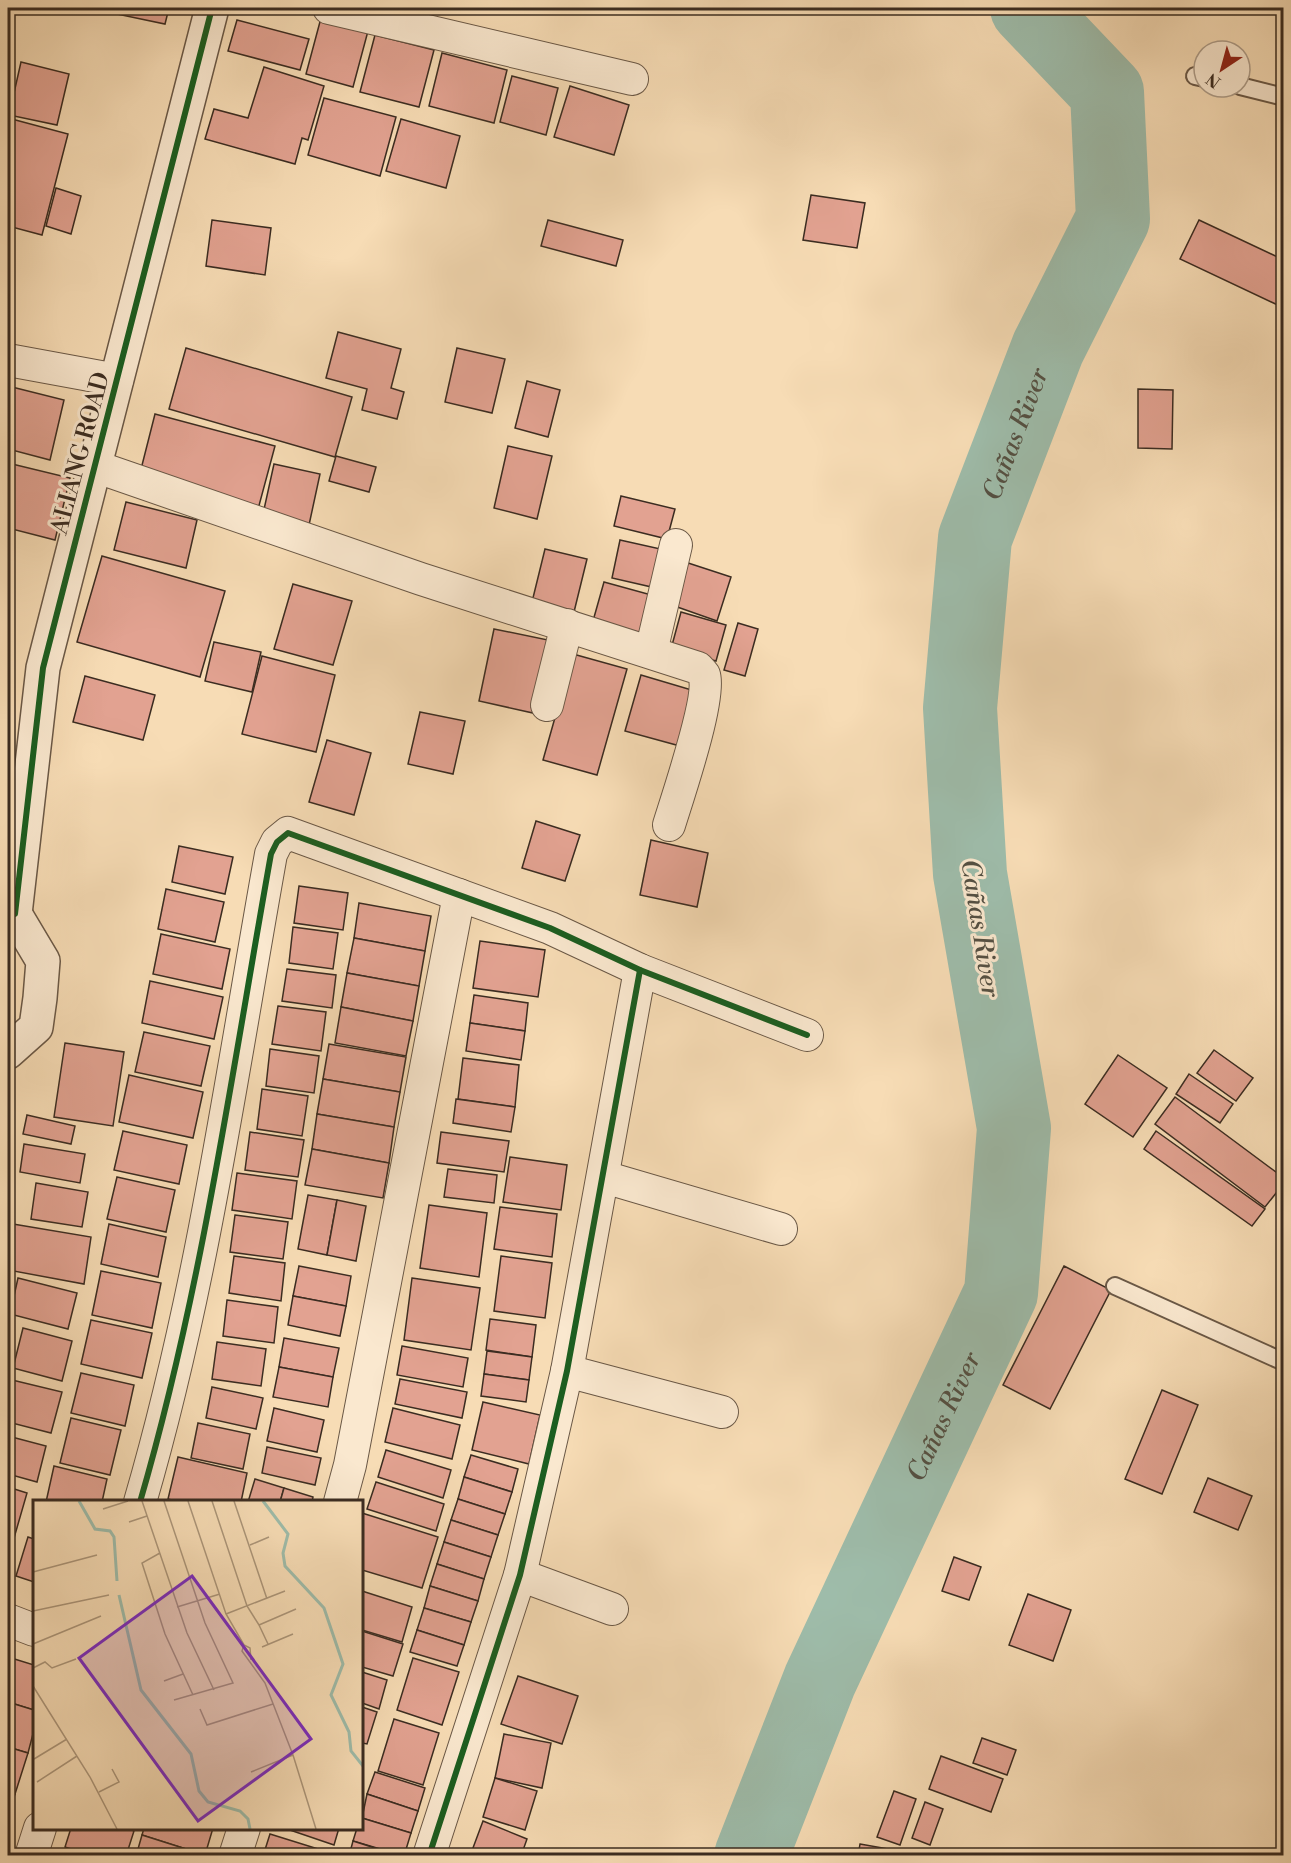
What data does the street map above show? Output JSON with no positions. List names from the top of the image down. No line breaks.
{"streets":{"street":["ALIANG ROAD"]},"water":["Cañas River"],"north":"bottom left"}
